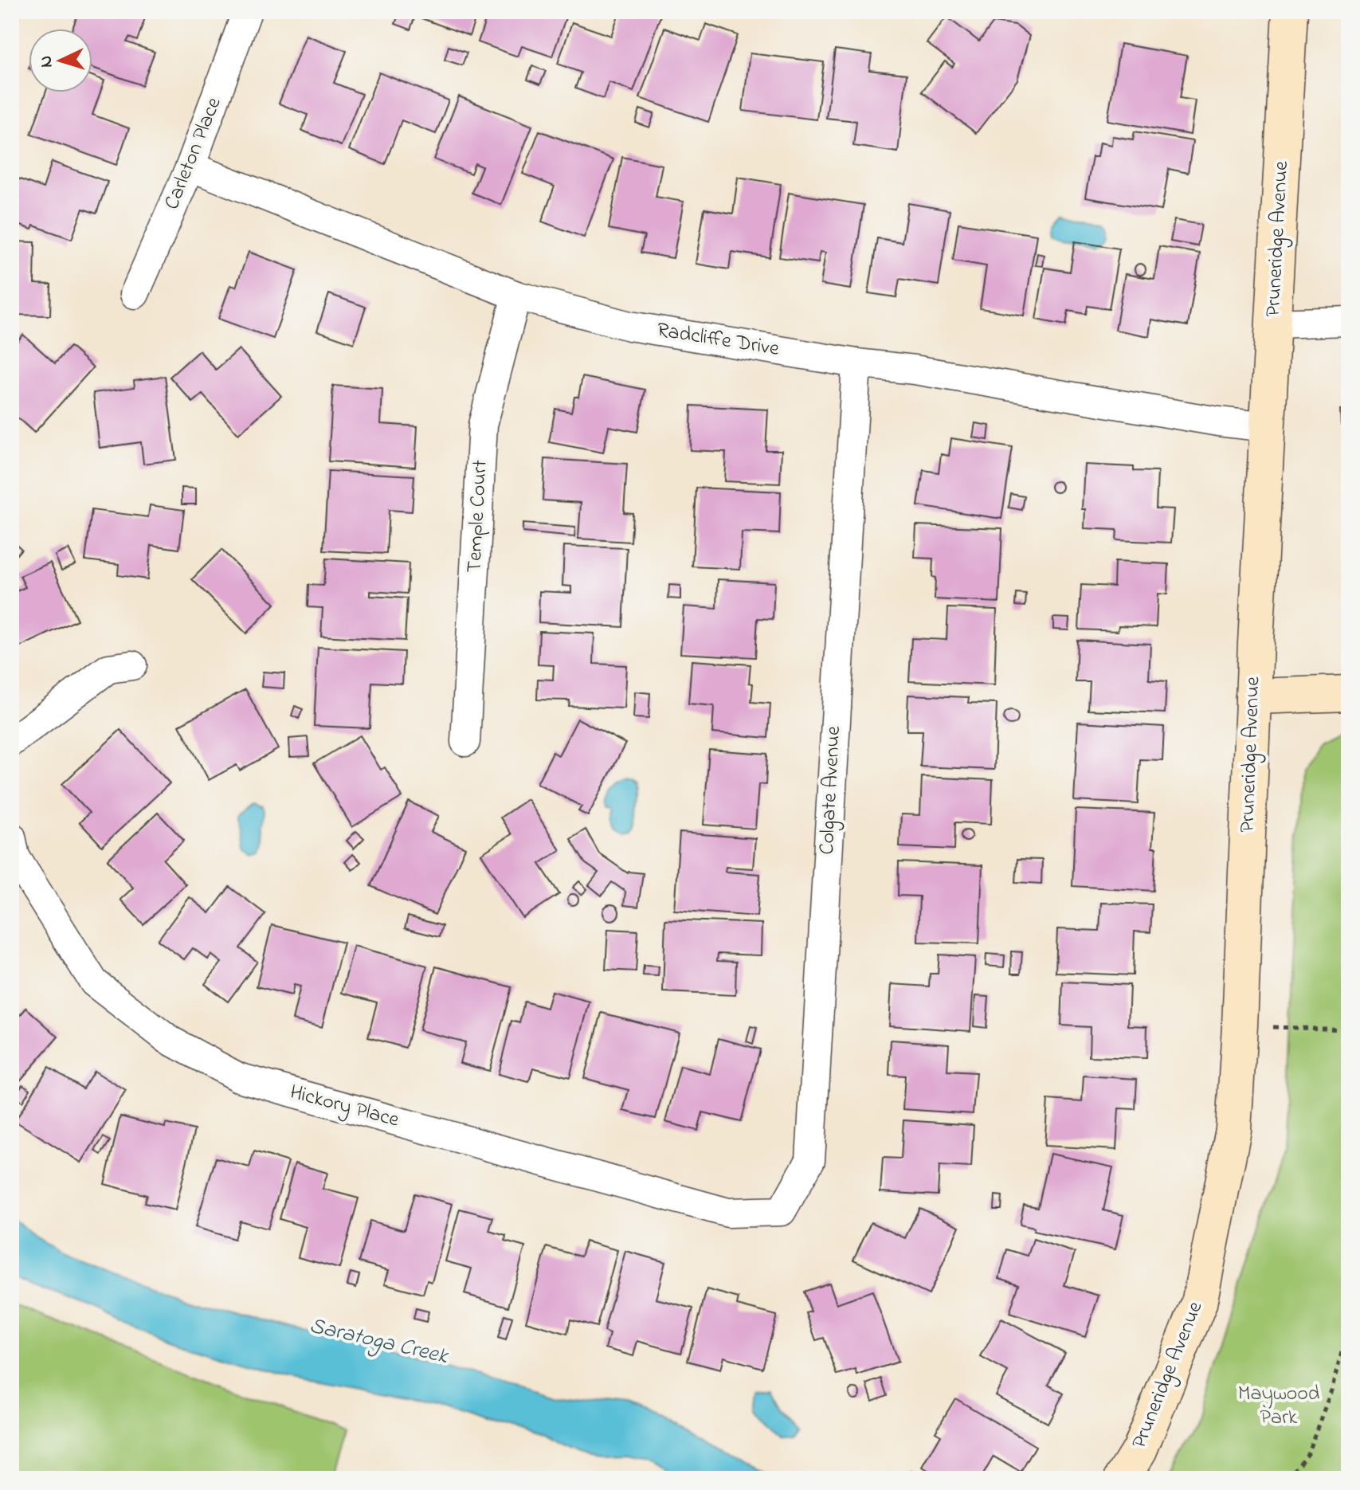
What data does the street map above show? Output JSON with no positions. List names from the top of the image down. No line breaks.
{"streets":{"main road":["Pruneridge Avenue"],"street":["Carleton Place","Radcliffe Drive","Temple Court","Colgate Avenue","Hickory Place"]},"crossings":[["Carleton Place","Radcliffe Drive"],["Pruneridge Avenue","Radcliffe Drive"],["Radcliffe Drive","Temple Court"],["Radcliffe Drive","Colgate Avenue"],["Colgate Avenue","Hickory Place"]],"water":["Saratoga Creek"],"parks":["Maywood Park"],"north":"left"}
